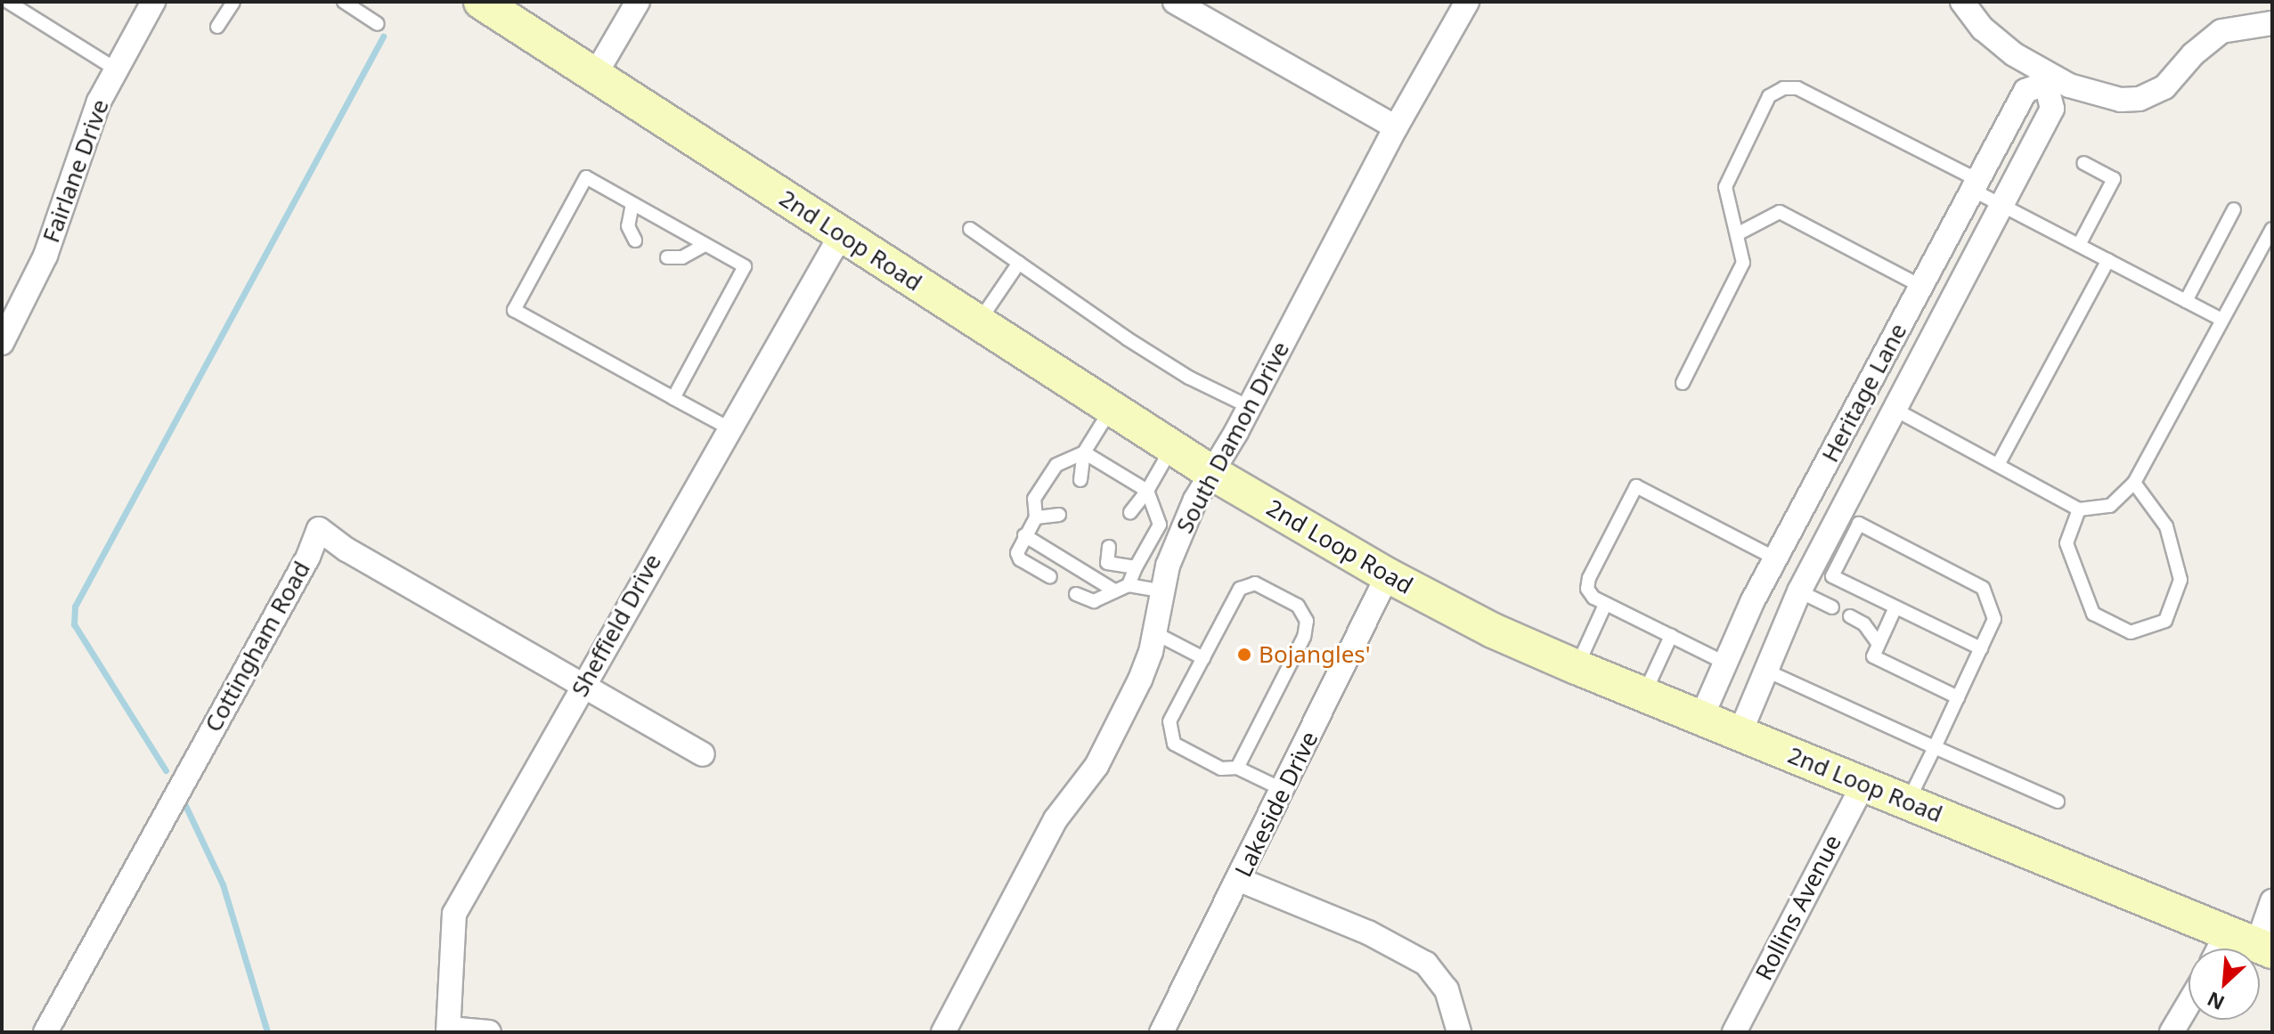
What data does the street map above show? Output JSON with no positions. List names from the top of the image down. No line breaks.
{"streets":{"main road":["2nd Loop Road"],"street":["Fairlane Drive","Heritage Lane","South Damon Drive","Sheffield Drive","Cottingham Road","Lakeside Drive","Rollins Avenue"]},"crossings":[["2nd Loop Road","Heritage Lane"],["2nd Loop Road","South Damon Drive"],["2nd Loop Road","Sheffield Drive"],["2nd Loop Road","Lakeside Drive"],["2nd Loop Road","Rollins Avenue"],["Sheffield Drive","Cottingham Road"]],"places":["Bojangles'"],"north":"bottom left"}
